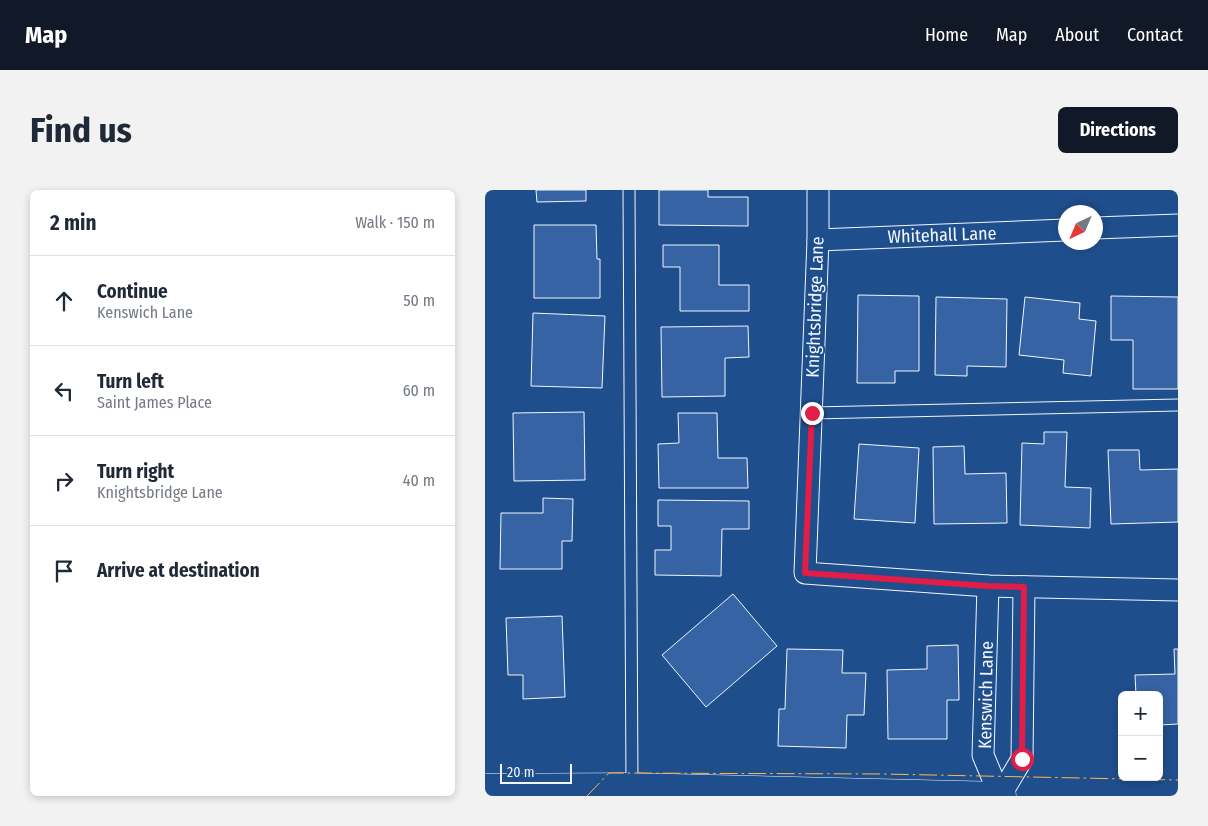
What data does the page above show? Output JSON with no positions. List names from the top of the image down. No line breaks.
{"streets":{"street":["Whitehall Lane","Knightsbridge Lane","Kenswich Lane"]},"crossings":[["Whitehall Lane","Knightsbridge Lane"],["Knightsbridge Lane","Kenswich Lane"]],"scale_bar":"20 m","north":"bottom left","page":{"header":"Map","nav":["Home","Map","About","Contact"],"buttons":"Directions","title":"Find us","heading":["2 min","Walk · 150 m"],"list":[["Continue","Kenswich Lane","50 m"],["Turn left","Saint James Place","60 m"],["Turn right","Knightsbridge Lane","40 m"],"Arrive at destination"],"map_buttons":["+","−"],"scale":"20 m"}}
